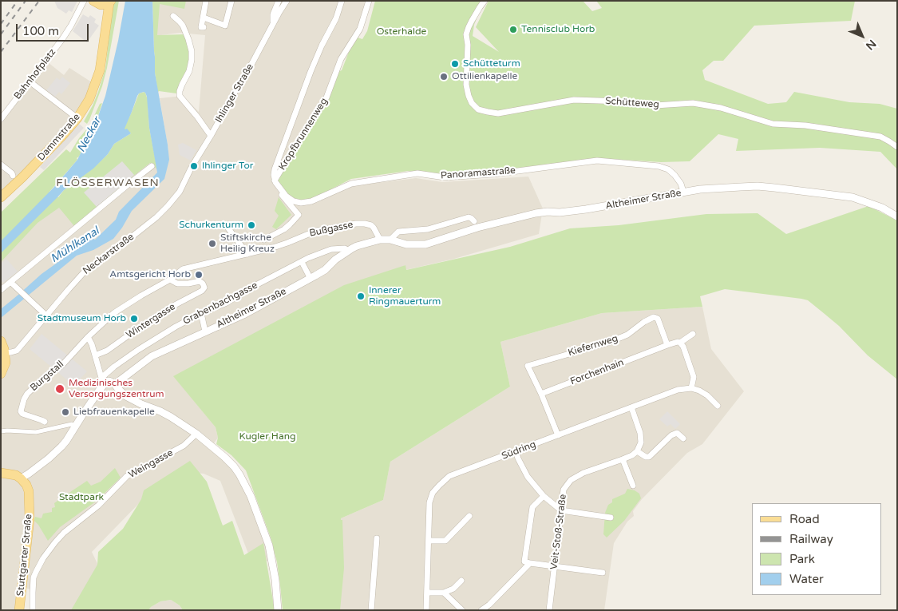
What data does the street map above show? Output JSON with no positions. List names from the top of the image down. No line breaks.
{"streets":{"main road":["Dammstraße","Stuttgarter Straße"],"street":["Bahnhofplatz","Ihlinger Straße","Schütteweg","Kropfbrunnenweg","Panoramastraße","Altheimer Straße","Bußgasse","Neckarstraße","Grabenbachgasse","Wintergasse","Kiefernweg","Forchenhain","Burgstall","Südring","Weingasse","Veit-Stoß-Straße"]},"crossings":[["Kropfbrunnenweg","Panoramastraße"],["Panoramastraße","Altheimer Straße"],["Altheimer Straße","Bußgasse"],["Altheimer Straße","Grabenbachgasse"],["Kiefernweg","Forchenhain"]],"districts":["FLÖSSERWASEN"],"water":["Neckar","Mühlkanal"],"parks":["Osterhalde","Kugler Hang","Stadtpark"],"places":["Tennisclub Horb","Schütteturm","Ottilienkapelle","Ihlinger Tor","Schurkenturm","Stiftskirche Heilig Kreuz","Amtsgericht Horb","Innerer Ringmauerturm","Stadtmuseum Horb","Medizinisches Versorgungszentrum","Liebfrauenkapelle"],"legend":["Road","Railway","Park","Water"],"scale_bar":"100 m","north":"bottom right"}
